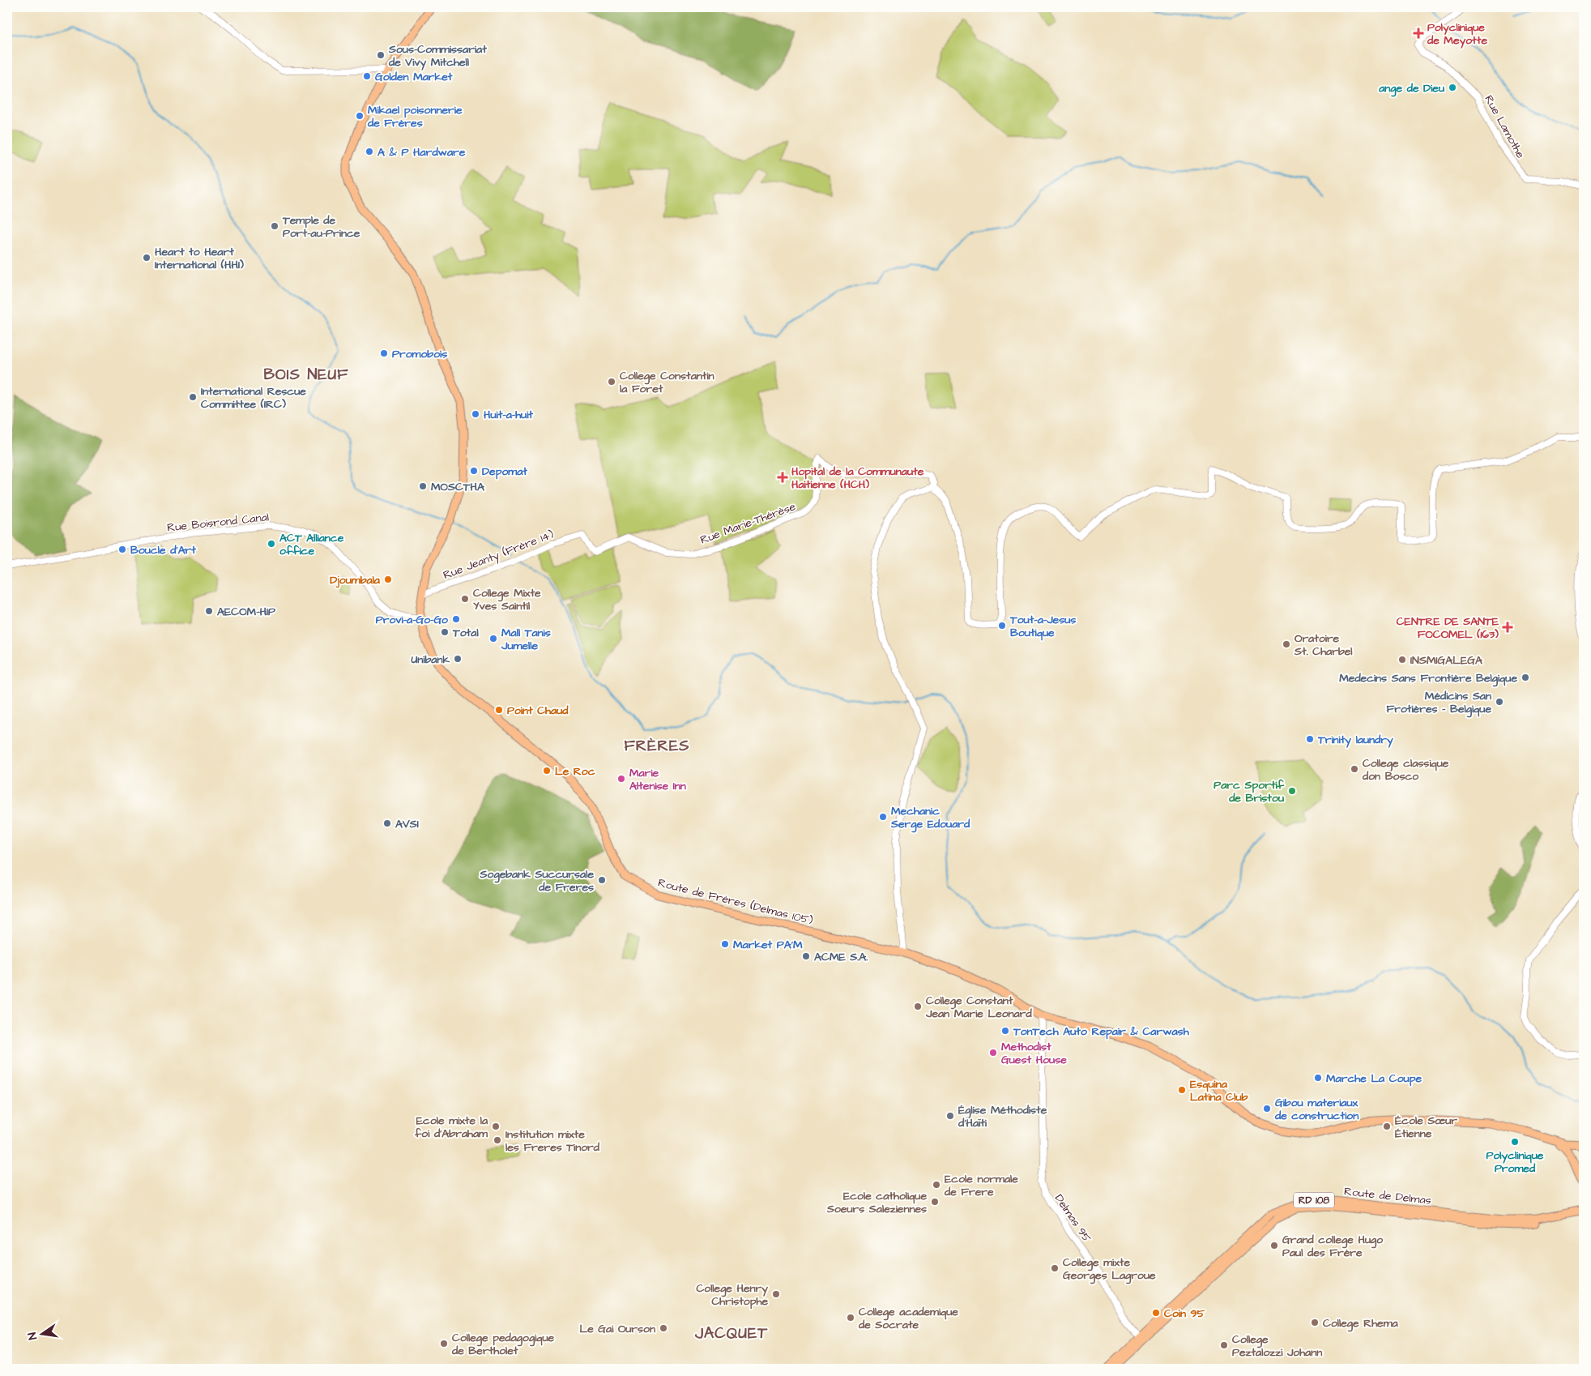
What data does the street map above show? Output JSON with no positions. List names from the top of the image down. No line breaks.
{"streets":{"main road":["Route de Frères (Delmas 105)","Route de Delmas","RD 108"],"street":["Rue Lamothe","Rue Boisrond Canal","Rue Marie-Thérèse","Rue Jeanty (Frère 14)","Delmas 95"]},"crossings":[["Rue Boisrond Canal","Route de Frères (Delmas 105)"],["Rue Marie-Thérèse","Rue Jeanty (Frère 14)"],["Rue Jeanty (Frère 14)","Route de Frères (Delmas 105)"],["Route de Frères (Delmas 105)","Delmas 95"],["Route de Delmas","Delmas 95"]],"districts":["BOIS NEUF","FRÈRES","JACQUET"],"places":{"health":["Polyclinique de Meyotte","Hopital de la Communaute Haitienne (HCH)","CENTRE DE SANTE FOCOMEL (163)"],"other":["Sous-Commissariat de Vivy Mitchell","Golden Market","ange de Dieu","Mikael poisonnerie de Frères","A & P Hardware","Temple de Port-au-Prince","Heart to Heart International (HHI)","Promobois","College Constantin la Foret","International Rescue Committee (IRC)","Huit-a-huit","Depomat","MOSCTHA","ACT Alliance office","Boucle d’Art","Djoumbala","College Mixte Yves Saintil","AECOM-HIP","Provi-a-Go-Go","Tout-a-Jesus Boutique","Total","Mall Tanis Jumelle","Oratoire St. Charbel","Unibank","INSMIGALEGA","Medecins Sans Frontière Belgique","Médicins San Frotières - Belgique","Point Chaud","Trinity laundry","College classique don Bosco","Le Roc","Marie Altenise Inn","Parc Sportif de Bristou","Mechanic Serge Edouard","AVSI","Sogebank Succursale de Freres","Market PA'M","ACME S.A.","College Constant Jean Marie Leonard","TonTech Auto Repair & Carwash","Methodist Guest House","Marche La Coupe","Esquina Latina Club","Gibou materiaux de construction","Église Méthodiste d'Haïti","Ecole mixte la foi d'Abraham","École Sœur Étienne","Institution mixte les Freres Tinord","Polyclinique Promed","Ecole normale de Frere","Ecole catholique Soeurs Saleziennes","Grand college Hugo Paul des Frère","College mixte Georges Lagroue","College Henry Christophe","Coin 95","College academique de Socrate","College Rhema","Le Gai Ourson","College pedagogique de Bertholet","College Peztalozzi Johann"]},"north":"left"}
